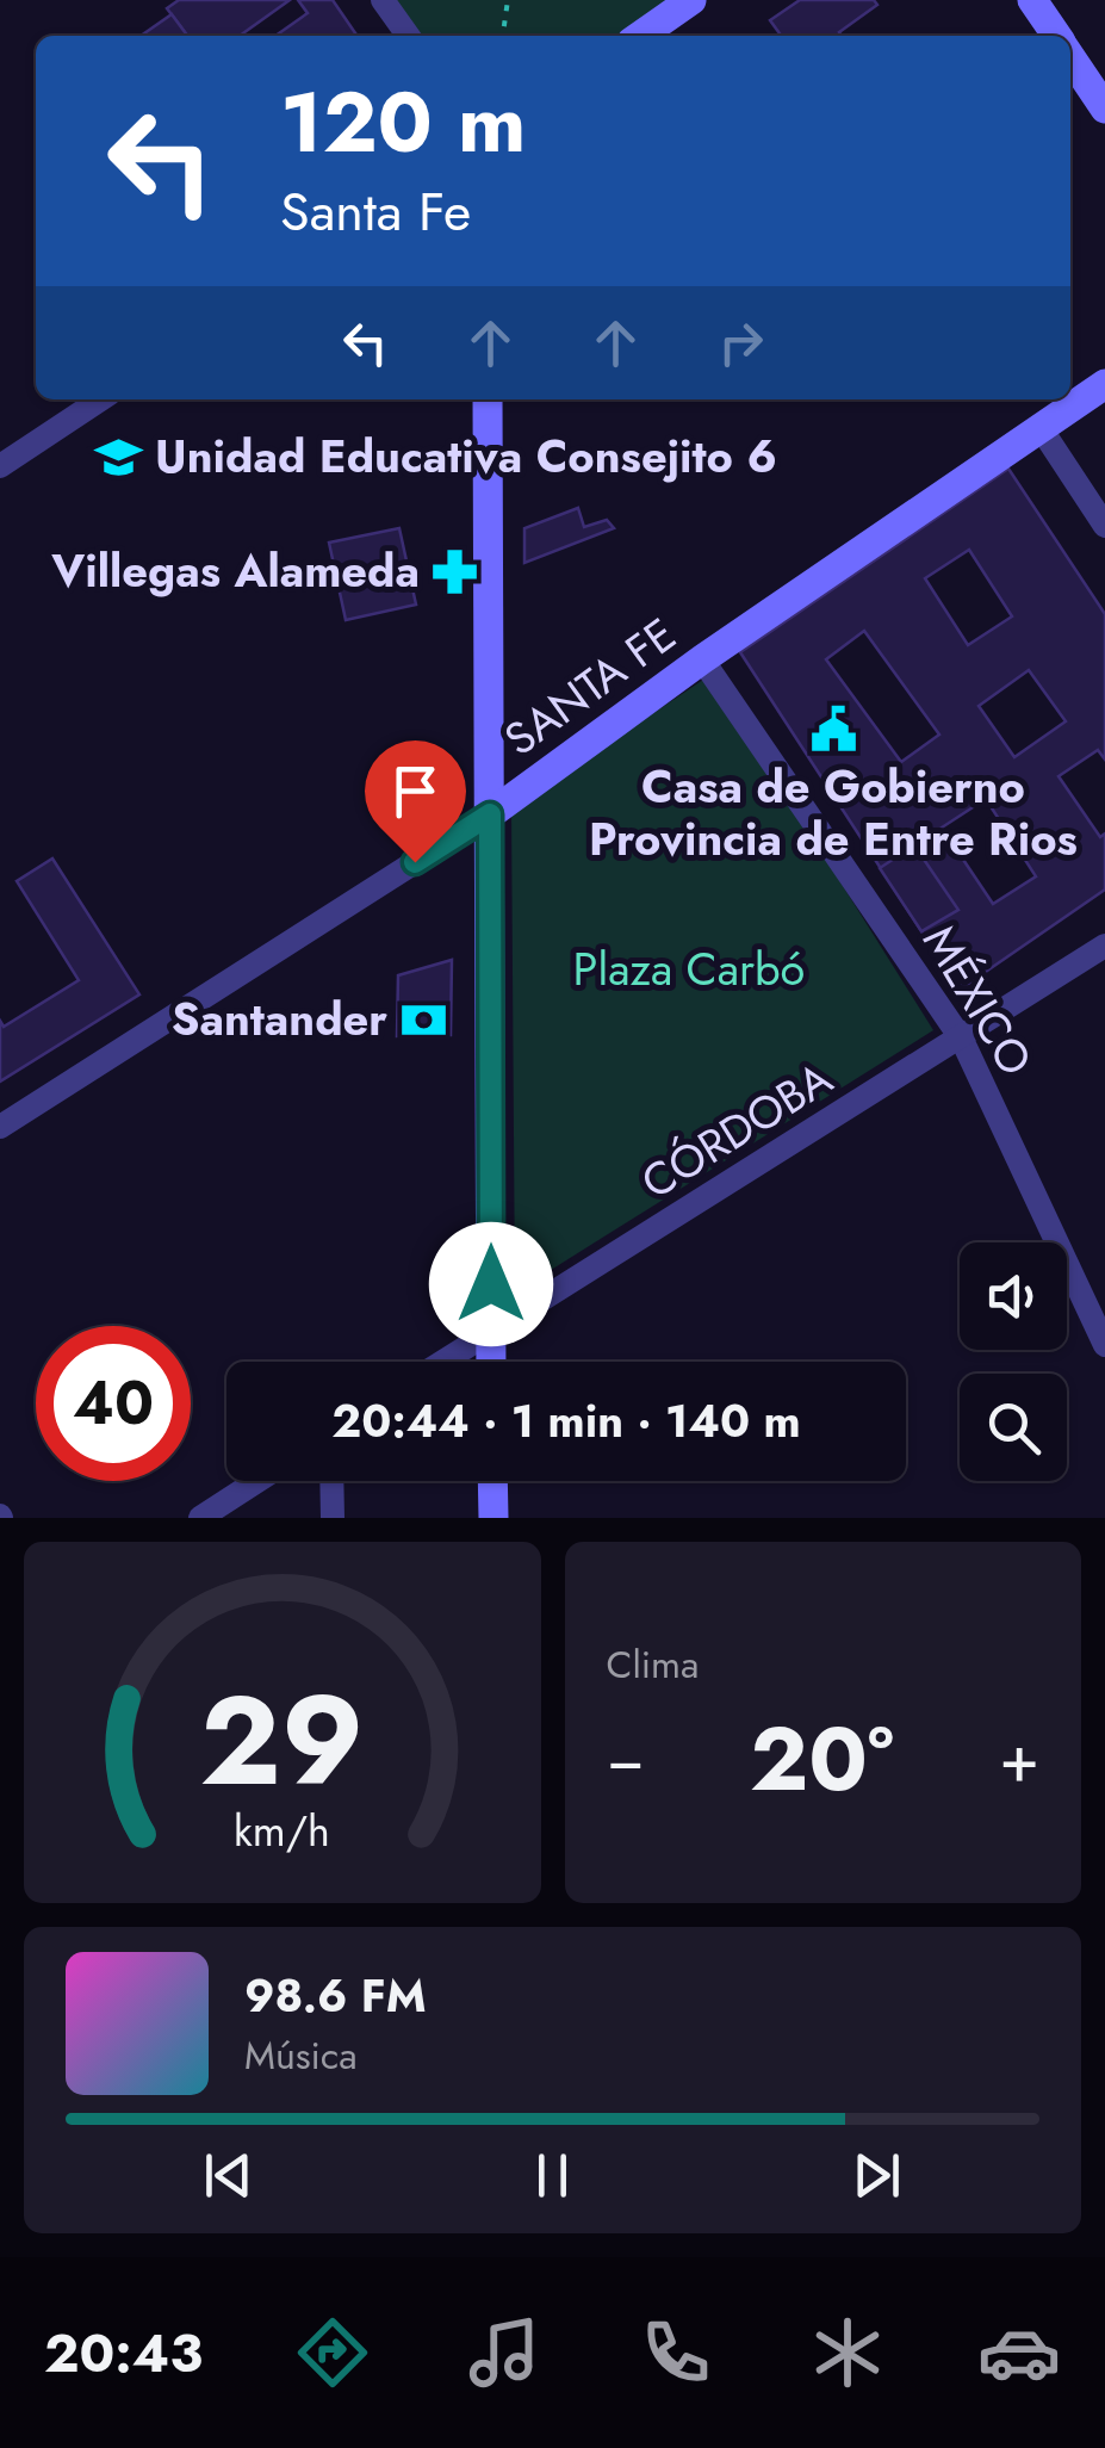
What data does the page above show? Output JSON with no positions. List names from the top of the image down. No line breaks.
{"streets":{"street":["SANTA FE","MÉXICO","CÓRDOBA"]},"crossings":[["SANTA FE","MÉXICO"],["MÉXICO","CÓRDOBA"]],"parks":["Plaza Carbó"],"places":{"school or university":["Unidad Educativa Consejito 6"],"pharmacy":["Villegas Alameda"],"public building":["Casa de Gobierno Provincia de Entre Rios"],"bank":["Santander"]},"page":{"turn":["120 m","Santa Fe"],"limit":"40","trip":"20:44 · 1 min · 140 m","tile":"Clima","heat":["−","20°","+"],"song":["98.6 FM","Música"],"tabs":"20:43","gauge":["29","km/h"]}}
